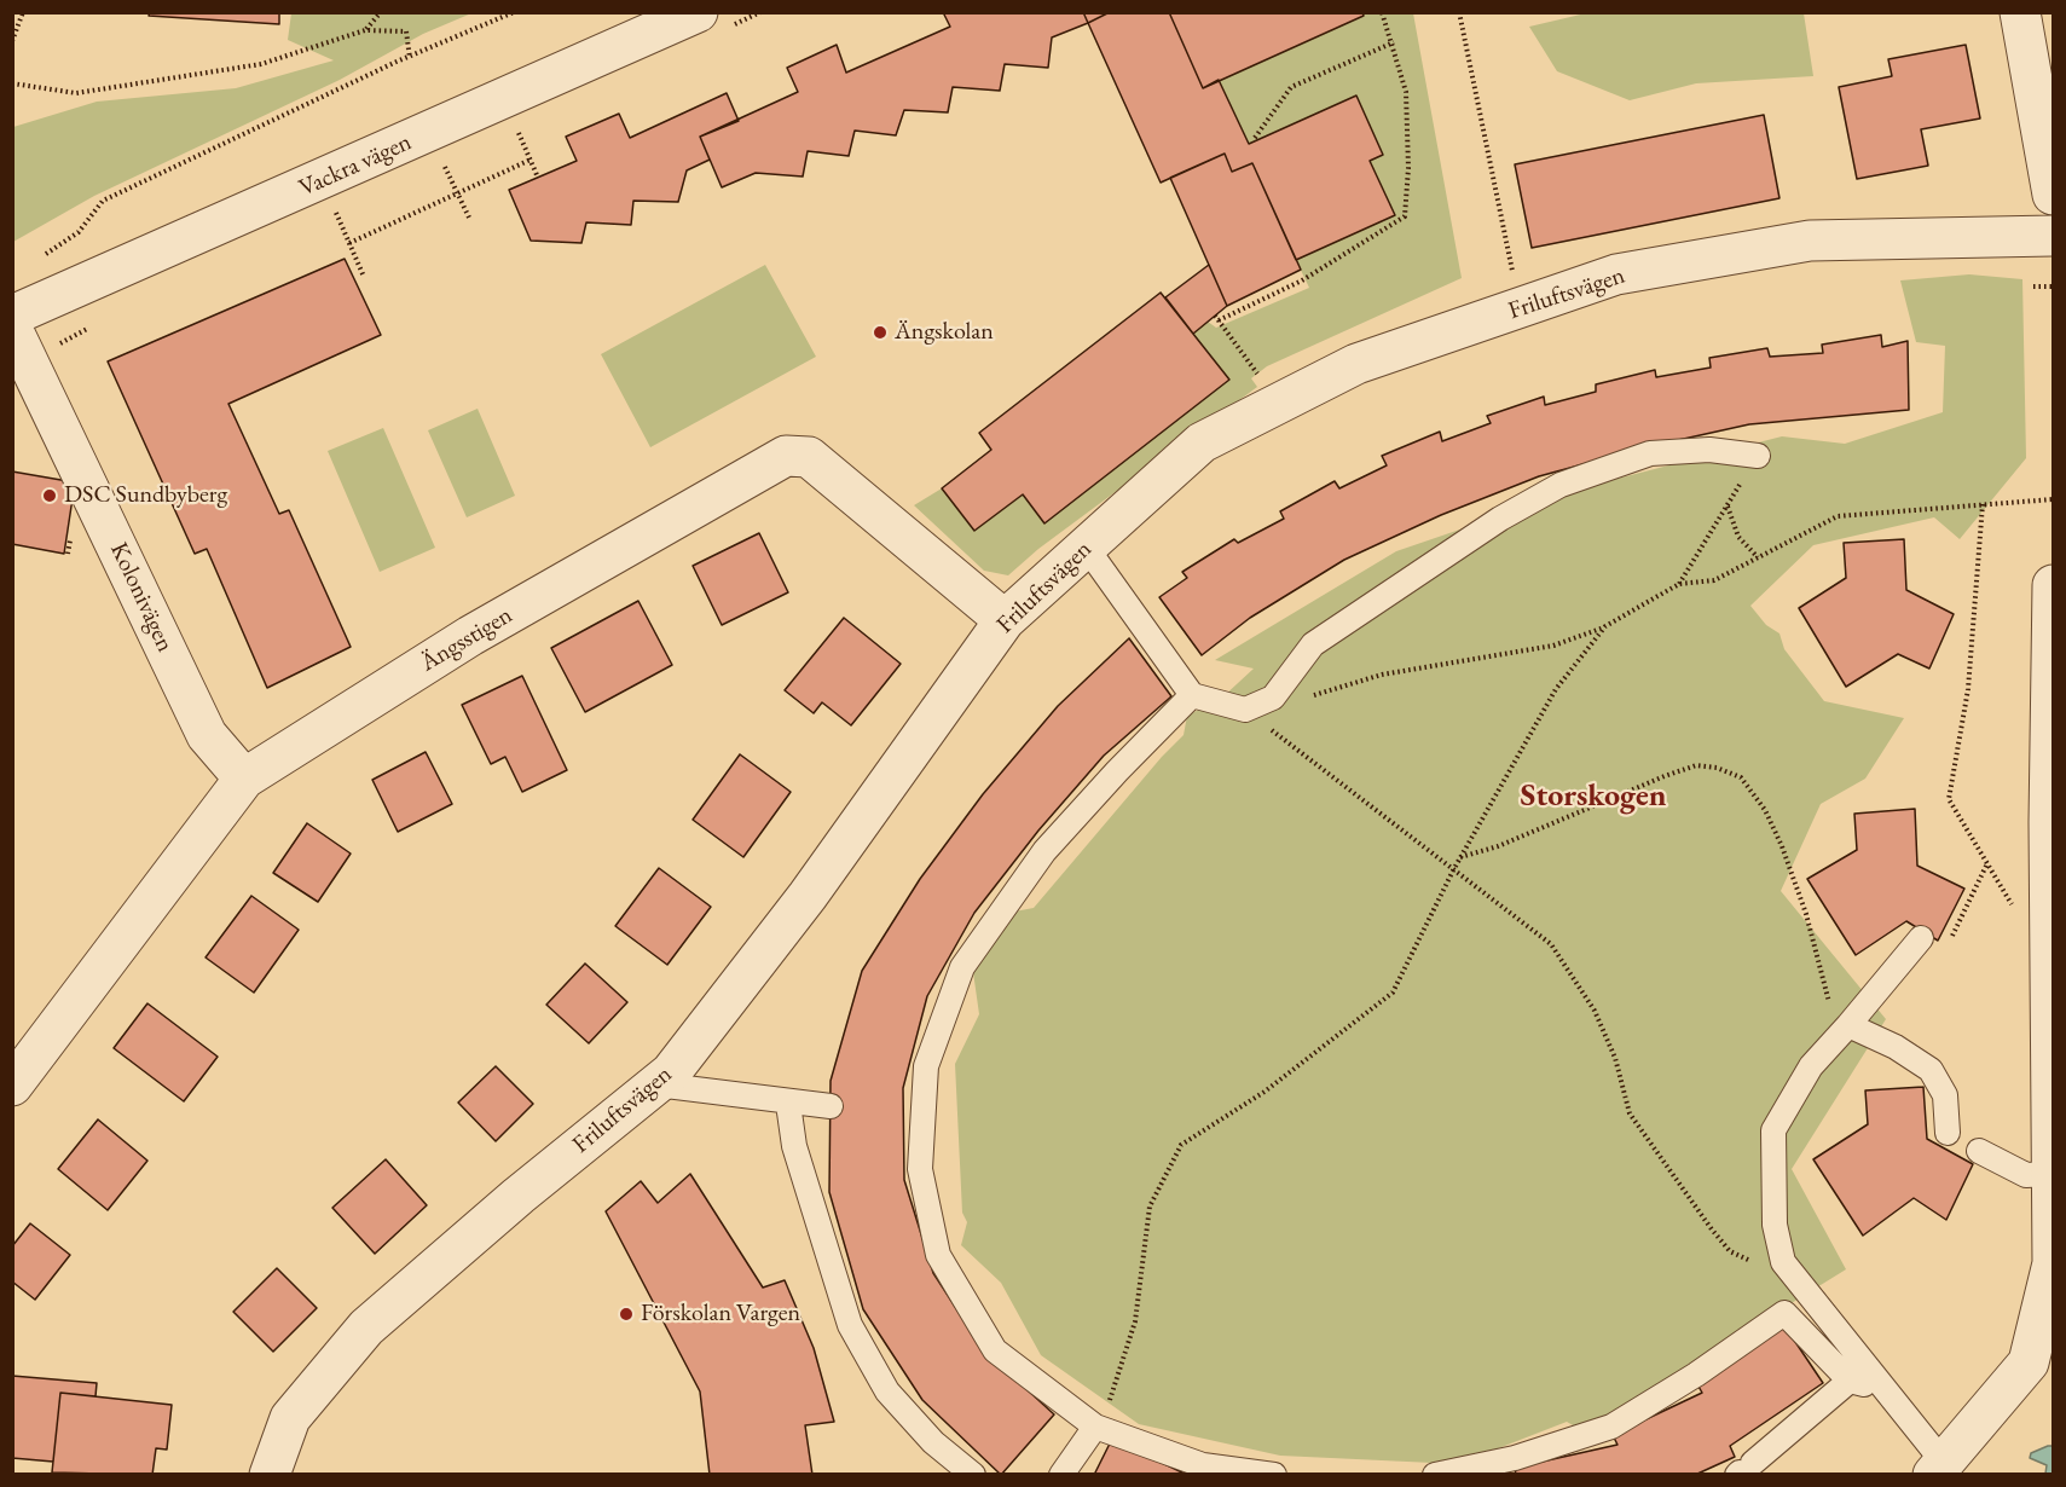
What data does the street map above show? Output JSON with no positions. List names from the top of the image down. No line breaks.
{"streets":{"street":["Vackra vägen","Friluftsvägen","Kolonivägen","Ängsstigen"]},"crossings":[["Friluftsvägen","Ängsstigen"],["Kolonivägen","Ängsstigen"]],"districts":["Storskogen"],"places":["Ängskolan","DSC Sundbyberg","Förskolan Vargen"]}
